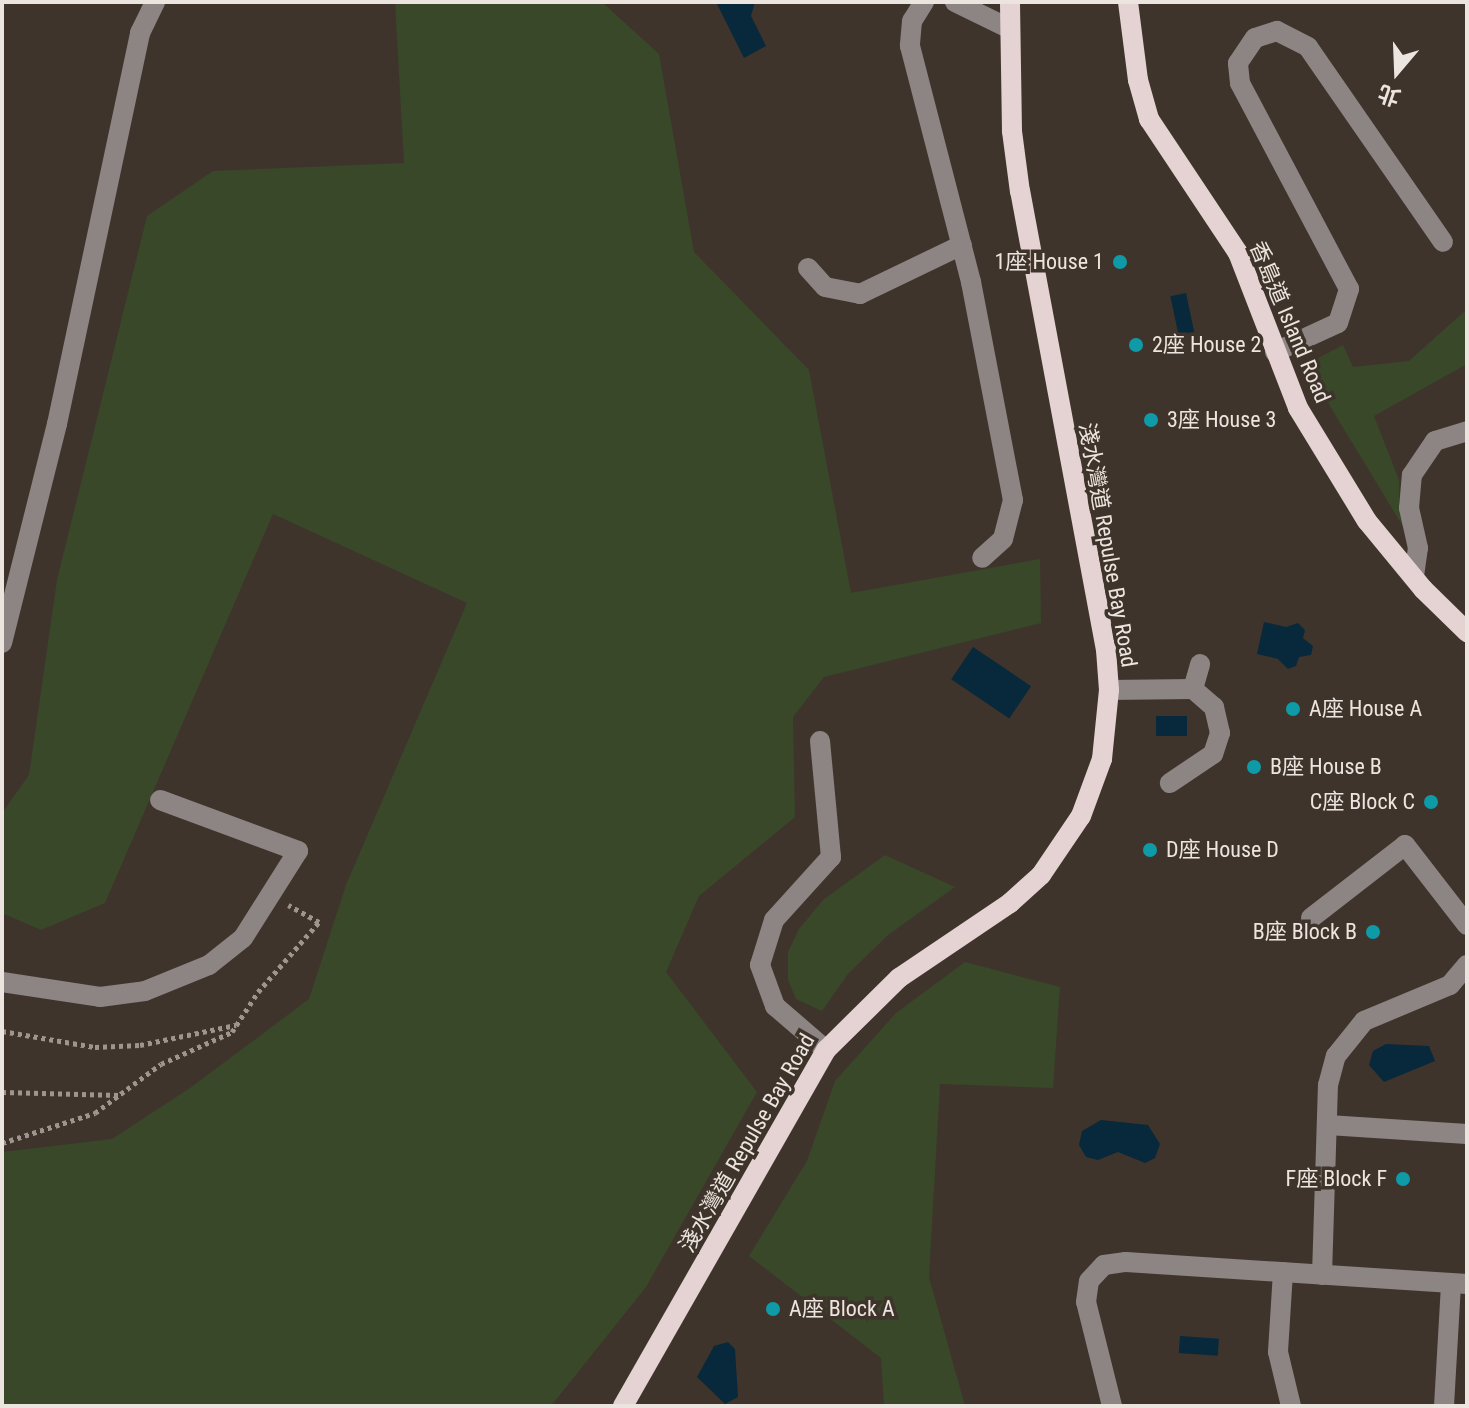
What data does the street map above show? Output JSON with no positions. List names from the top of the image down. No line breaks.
{"streets":{"main road":["香島道 Island Road","淺水灣道 Repulse Bay Road"]},"places":["1座 House 1","2座 House 2","3座 House 3","A座 House A","B座 House B","C座 Block C","D座 House D","B座 Block B","F座 Block F","A座 Block A"],"north":"bottom"}
